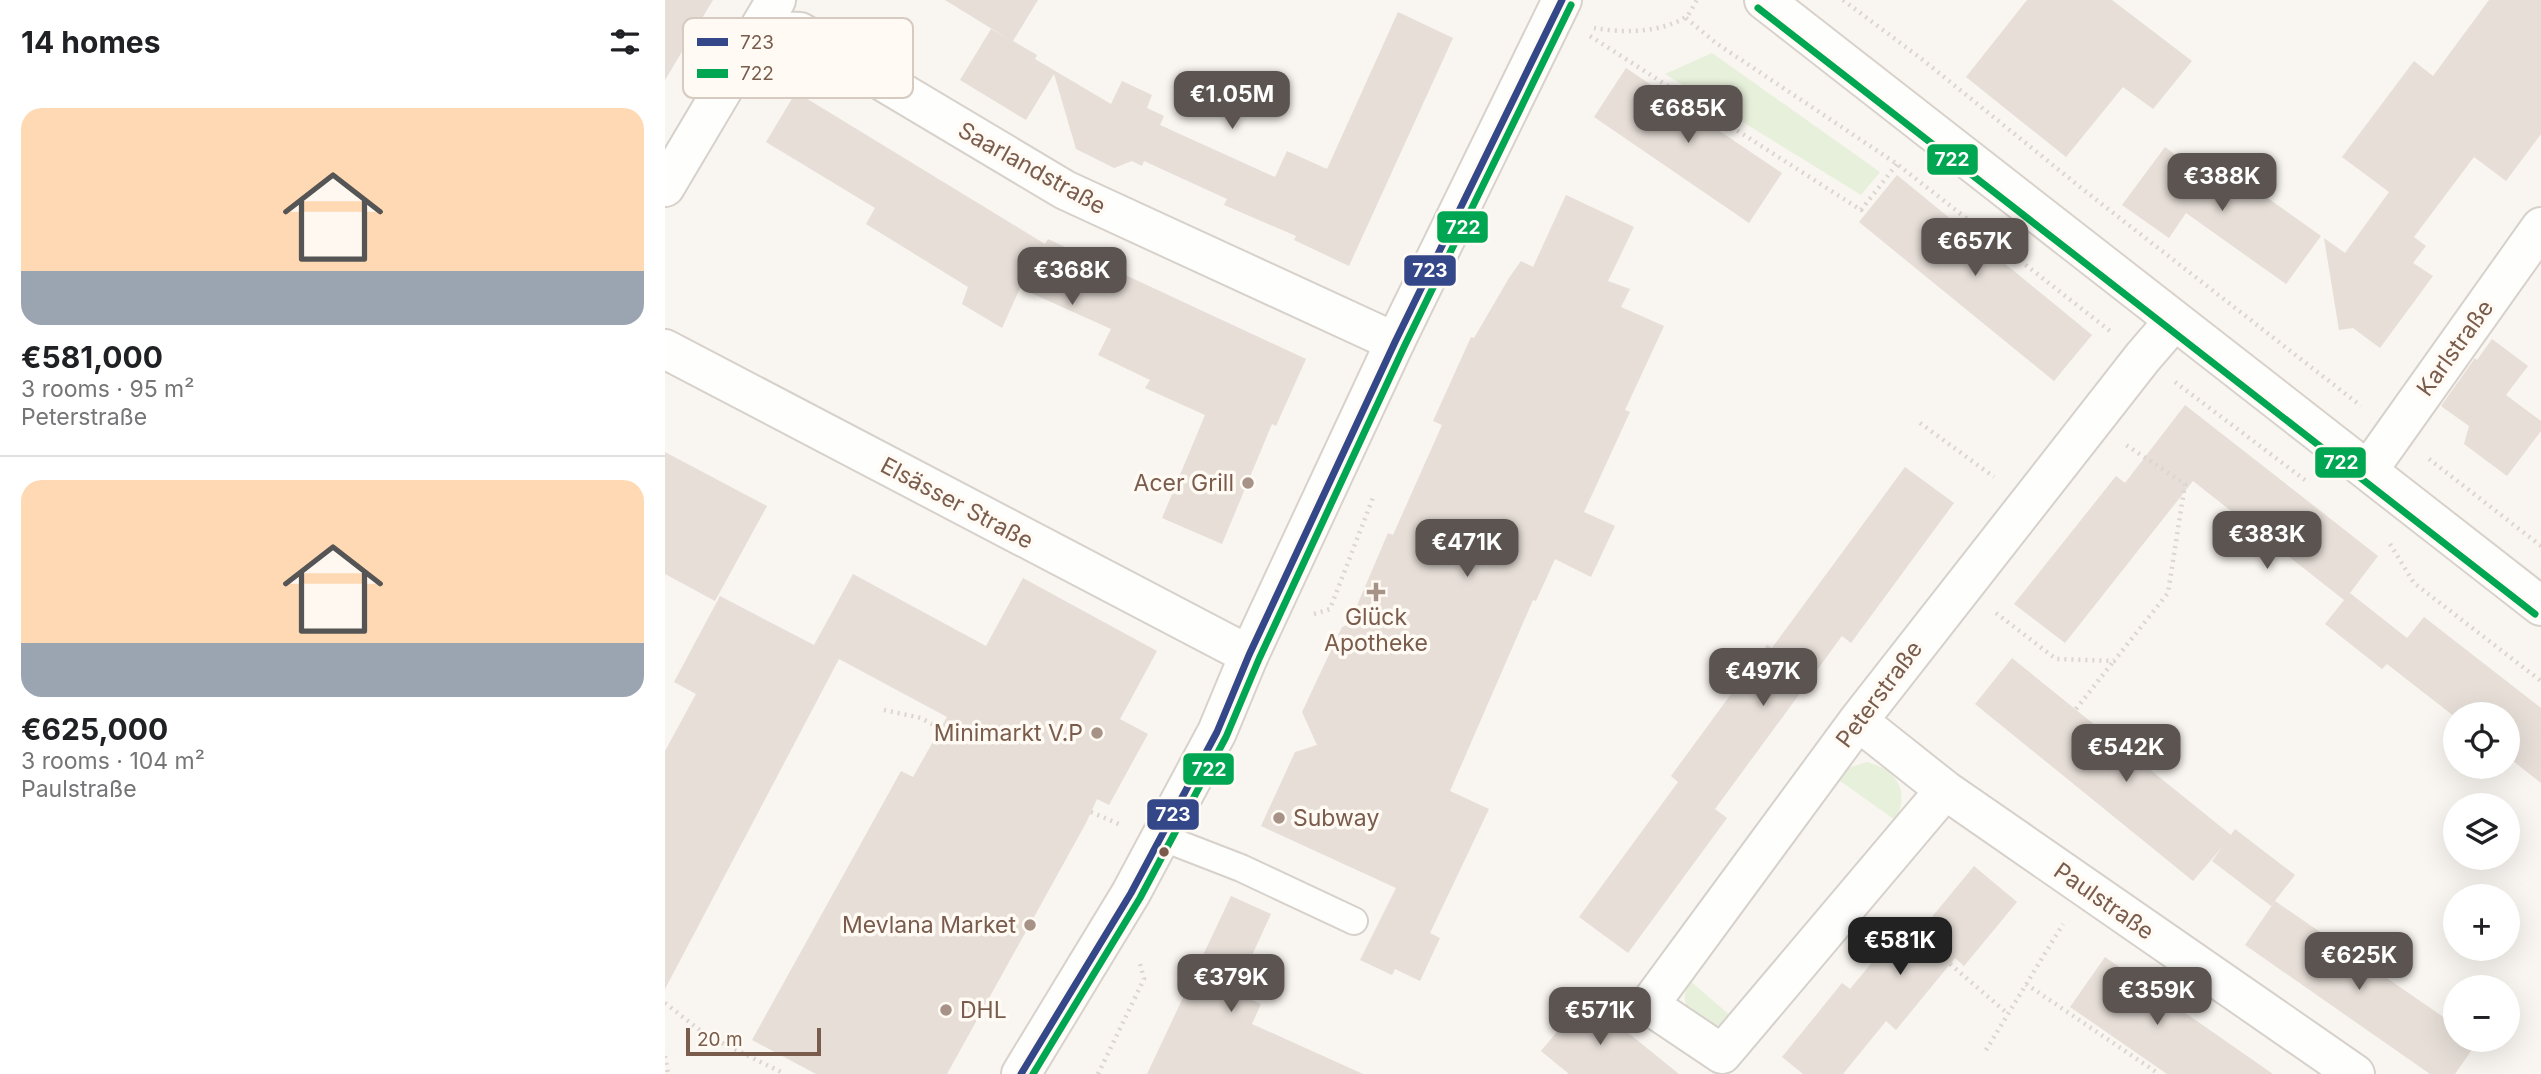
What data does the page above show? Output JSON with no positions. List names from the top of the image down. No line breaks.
{"streets":{"street":["Saarlandstraße","Karlstraße","Elsässer Straße","Peterstraße","Paulstraße"]},"crossings":[["Peterstraße","Paulstraße"]],"places":{"other":["Acer Grill","Minimarkt V.P","Subway","Mevlana Market","DHL"],"health":["Glück Apotheke"]},"lines":["transit line 723","transit line 722"],"legend":["723","722"],"scale_bar":"20 m","page":{"heading":"14 homes","price":["€1.05M","€685K","€388K","€657K","€368K","€383K","€471K","€497K","€542K","€581K","€625K","€379K","€359K","€571K"],"list":[{"name":"€581,000","note":"3 rooms · 95 m² · Peterstraße"},{"name":"€625,000","note":"3 rooms · 104 m² · Paulstraße"}],"map_buttons":["+","−"],"scale":"20 m"}}
